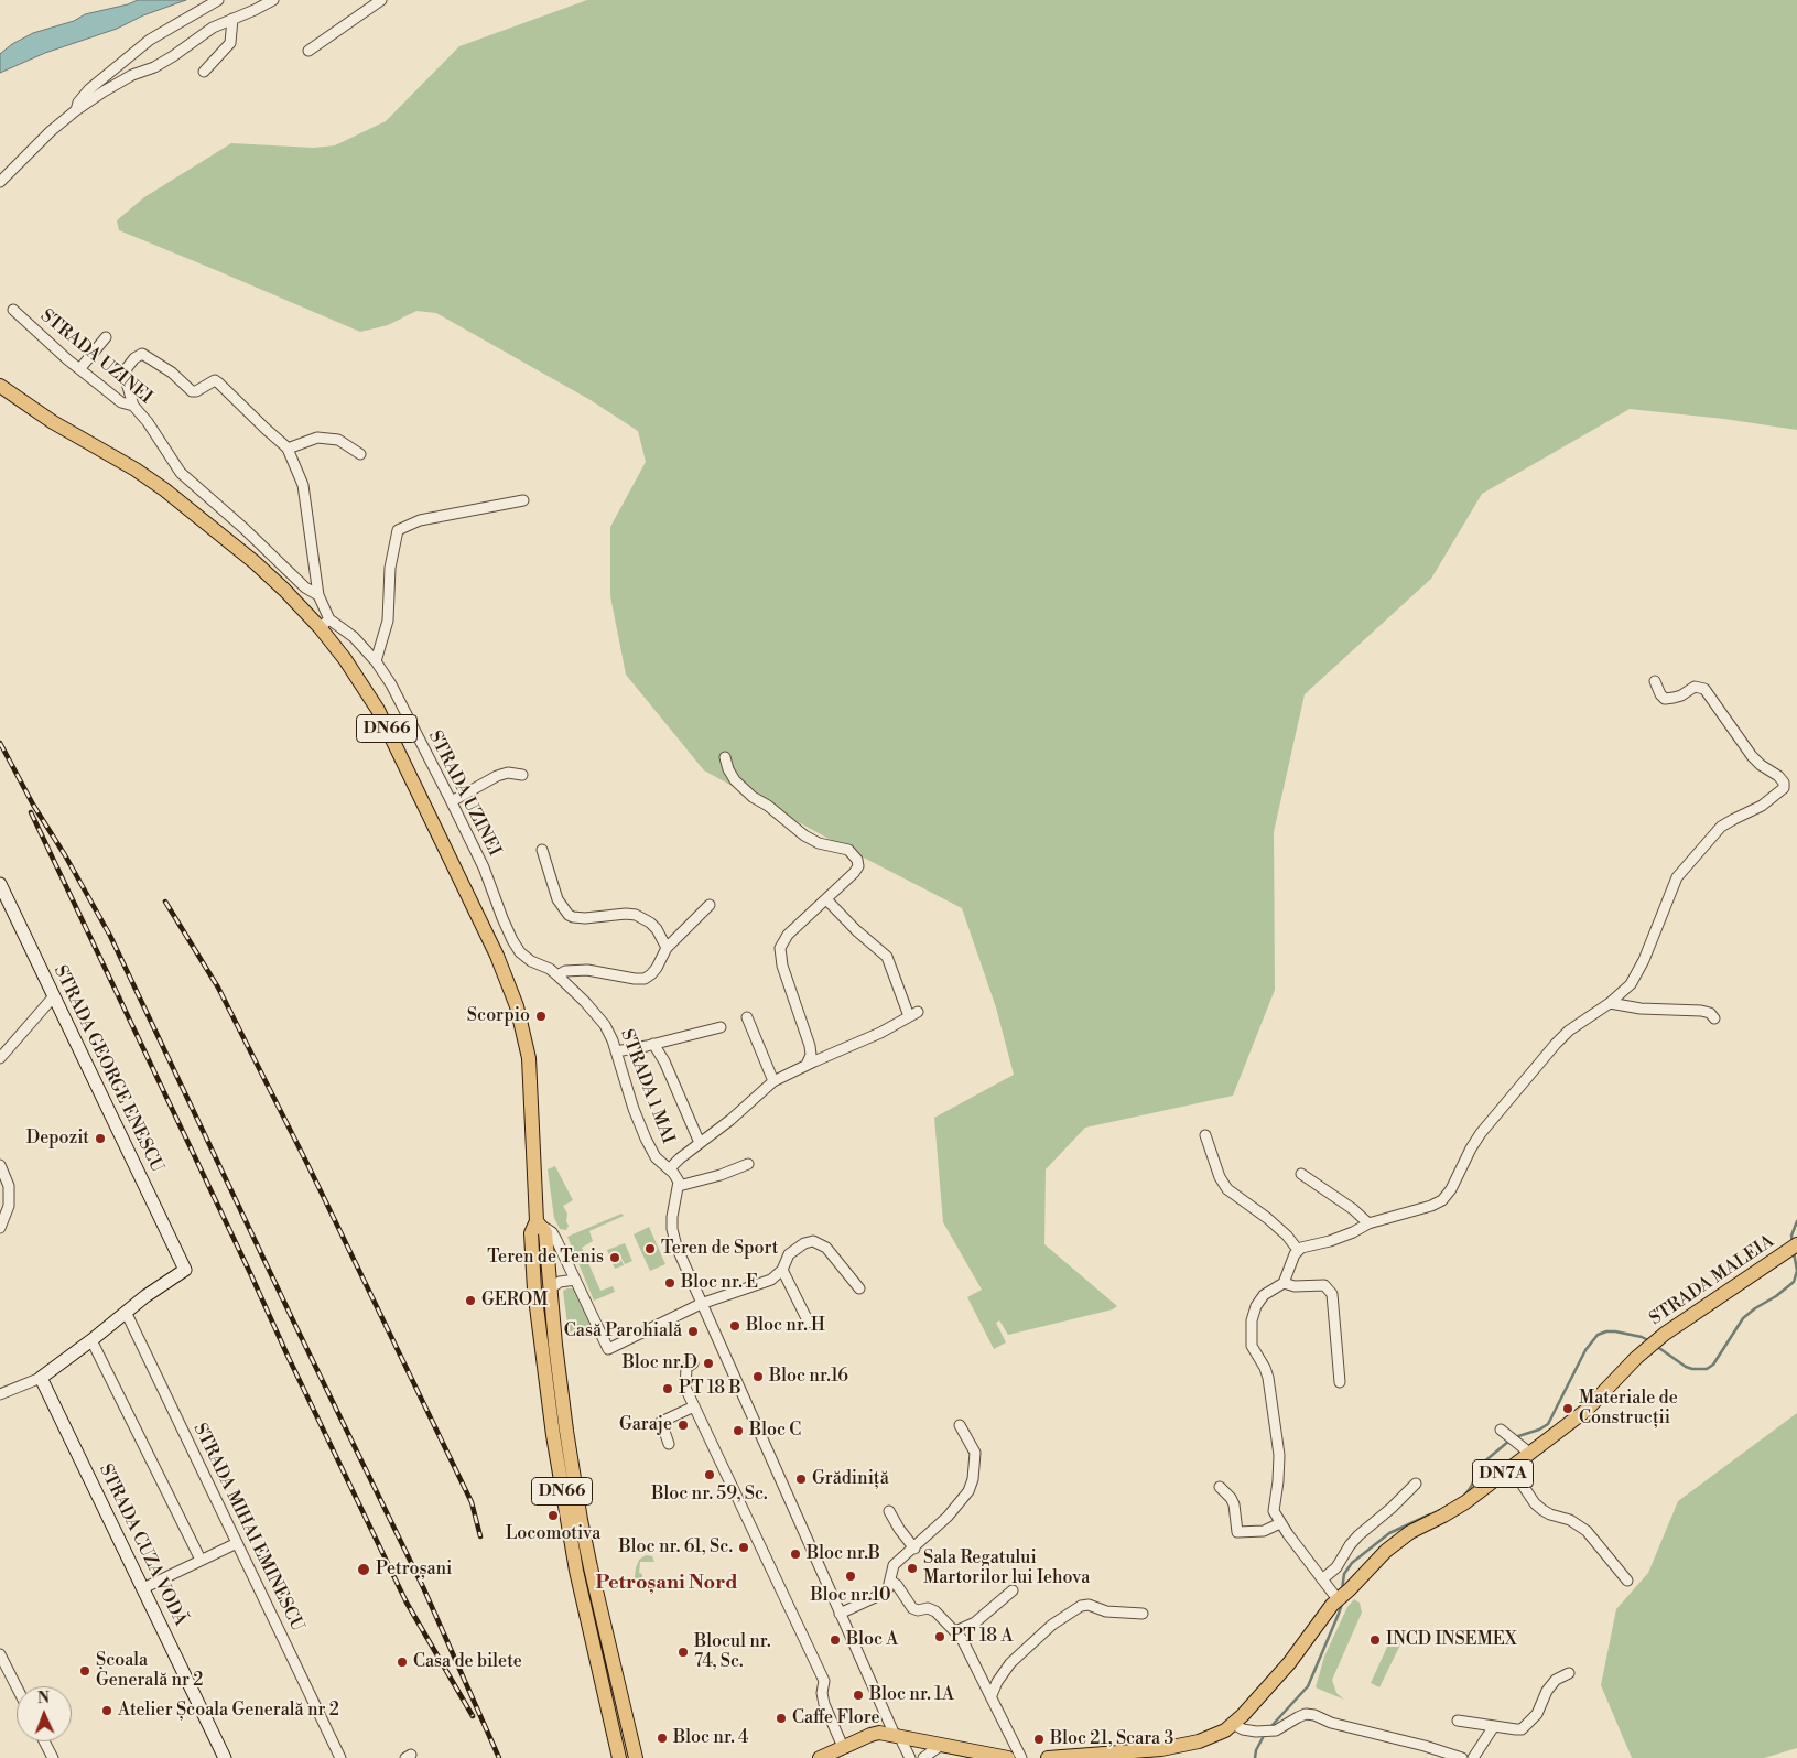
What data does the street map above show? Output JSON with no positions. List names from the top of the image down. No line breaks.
{"streets":{"main road":["DN66","STRADA MALEIA","DN7A"],"street":["STRADA UZINEI","STRADA GEORGE ENESCU","STRADA 1 MAI","STRADA MIHAI EMINESCU","STRADA CUZA VODĂ"]},"crossings":[["STRADA UZINEI","DN66"],["STRADA UZINEI","STRADA 1 MAI"],["STRADA GEORGE ENESCU","STRADA MIHAI EMINESCU"],["STRADA MALEIA","DN7A"]],"districts":["Petroșani Nord"],"places":["Scorpio","Depozit","Teren de Sport","Teren de Tenis","Bloc nr. E","GEROM","Bloc nr. H","Casă Parohială","Bloc nr.D","Bloc nr.16","PT 18 B","Materiale de Construcții","Garaje","Bloc C","Bloc nr. 59, Sc.","Grădiniță","Locomotiva","Bloc nr. 61, Sc.","Bloc nr.B","Sala Regatului Martorilor lui Iehova","Petroșani","Bloc nr.10","PT 18 A","Bloc A","INCD INSEMEX","Blocul nr. 74, Sc.","Casa de bilete","Școala Generală nr 2","Bloc nr. 1A","Atelier Școala Generală nr 2","Caffe Flore","Bloc nr. 4","Bloc 21, Scara 3"],"north":"top"}
